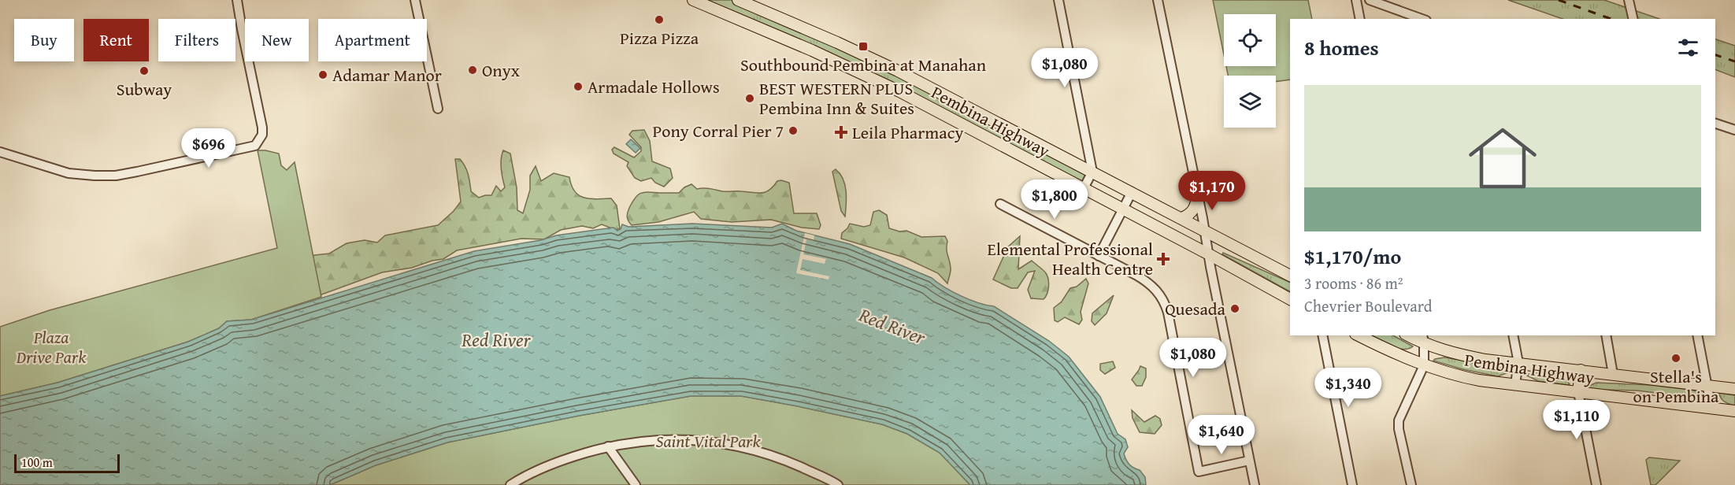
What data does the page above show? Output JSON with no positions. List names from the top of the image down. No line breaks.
{"streets":{"main road":["Pembina Highway"]},"water":["Red River"],"parks":["Plaza Drive Park","Saint Vital Park"],"places":{"other":["Pizza Pizza","Onyx","Subway","Adamar Manor","Armadale Hollows","BEST WESTERN PLUS Pembina Inn & Suites","Pony Corral Pier 7","Quesada","Stella's on Pembina"],"transit":["Southbound Pembina at Manahan"],"health":["Leila Pharmacy","Elemental Professional Health Centre"]},"scale_bar":"100 m","page":{"chip":["Buy","Rent","Filters","New","Apartment"],"heading":"8 homes","price":["$1,080","$696","$1,170","$1,800","$1,080","$1,340","$1,110","$1,640"],"list":[{"name":"$1,170/mo","note":"3 rooms · 86 m² · Chevrier Boulevard"}],"scale":"100 m"}}
